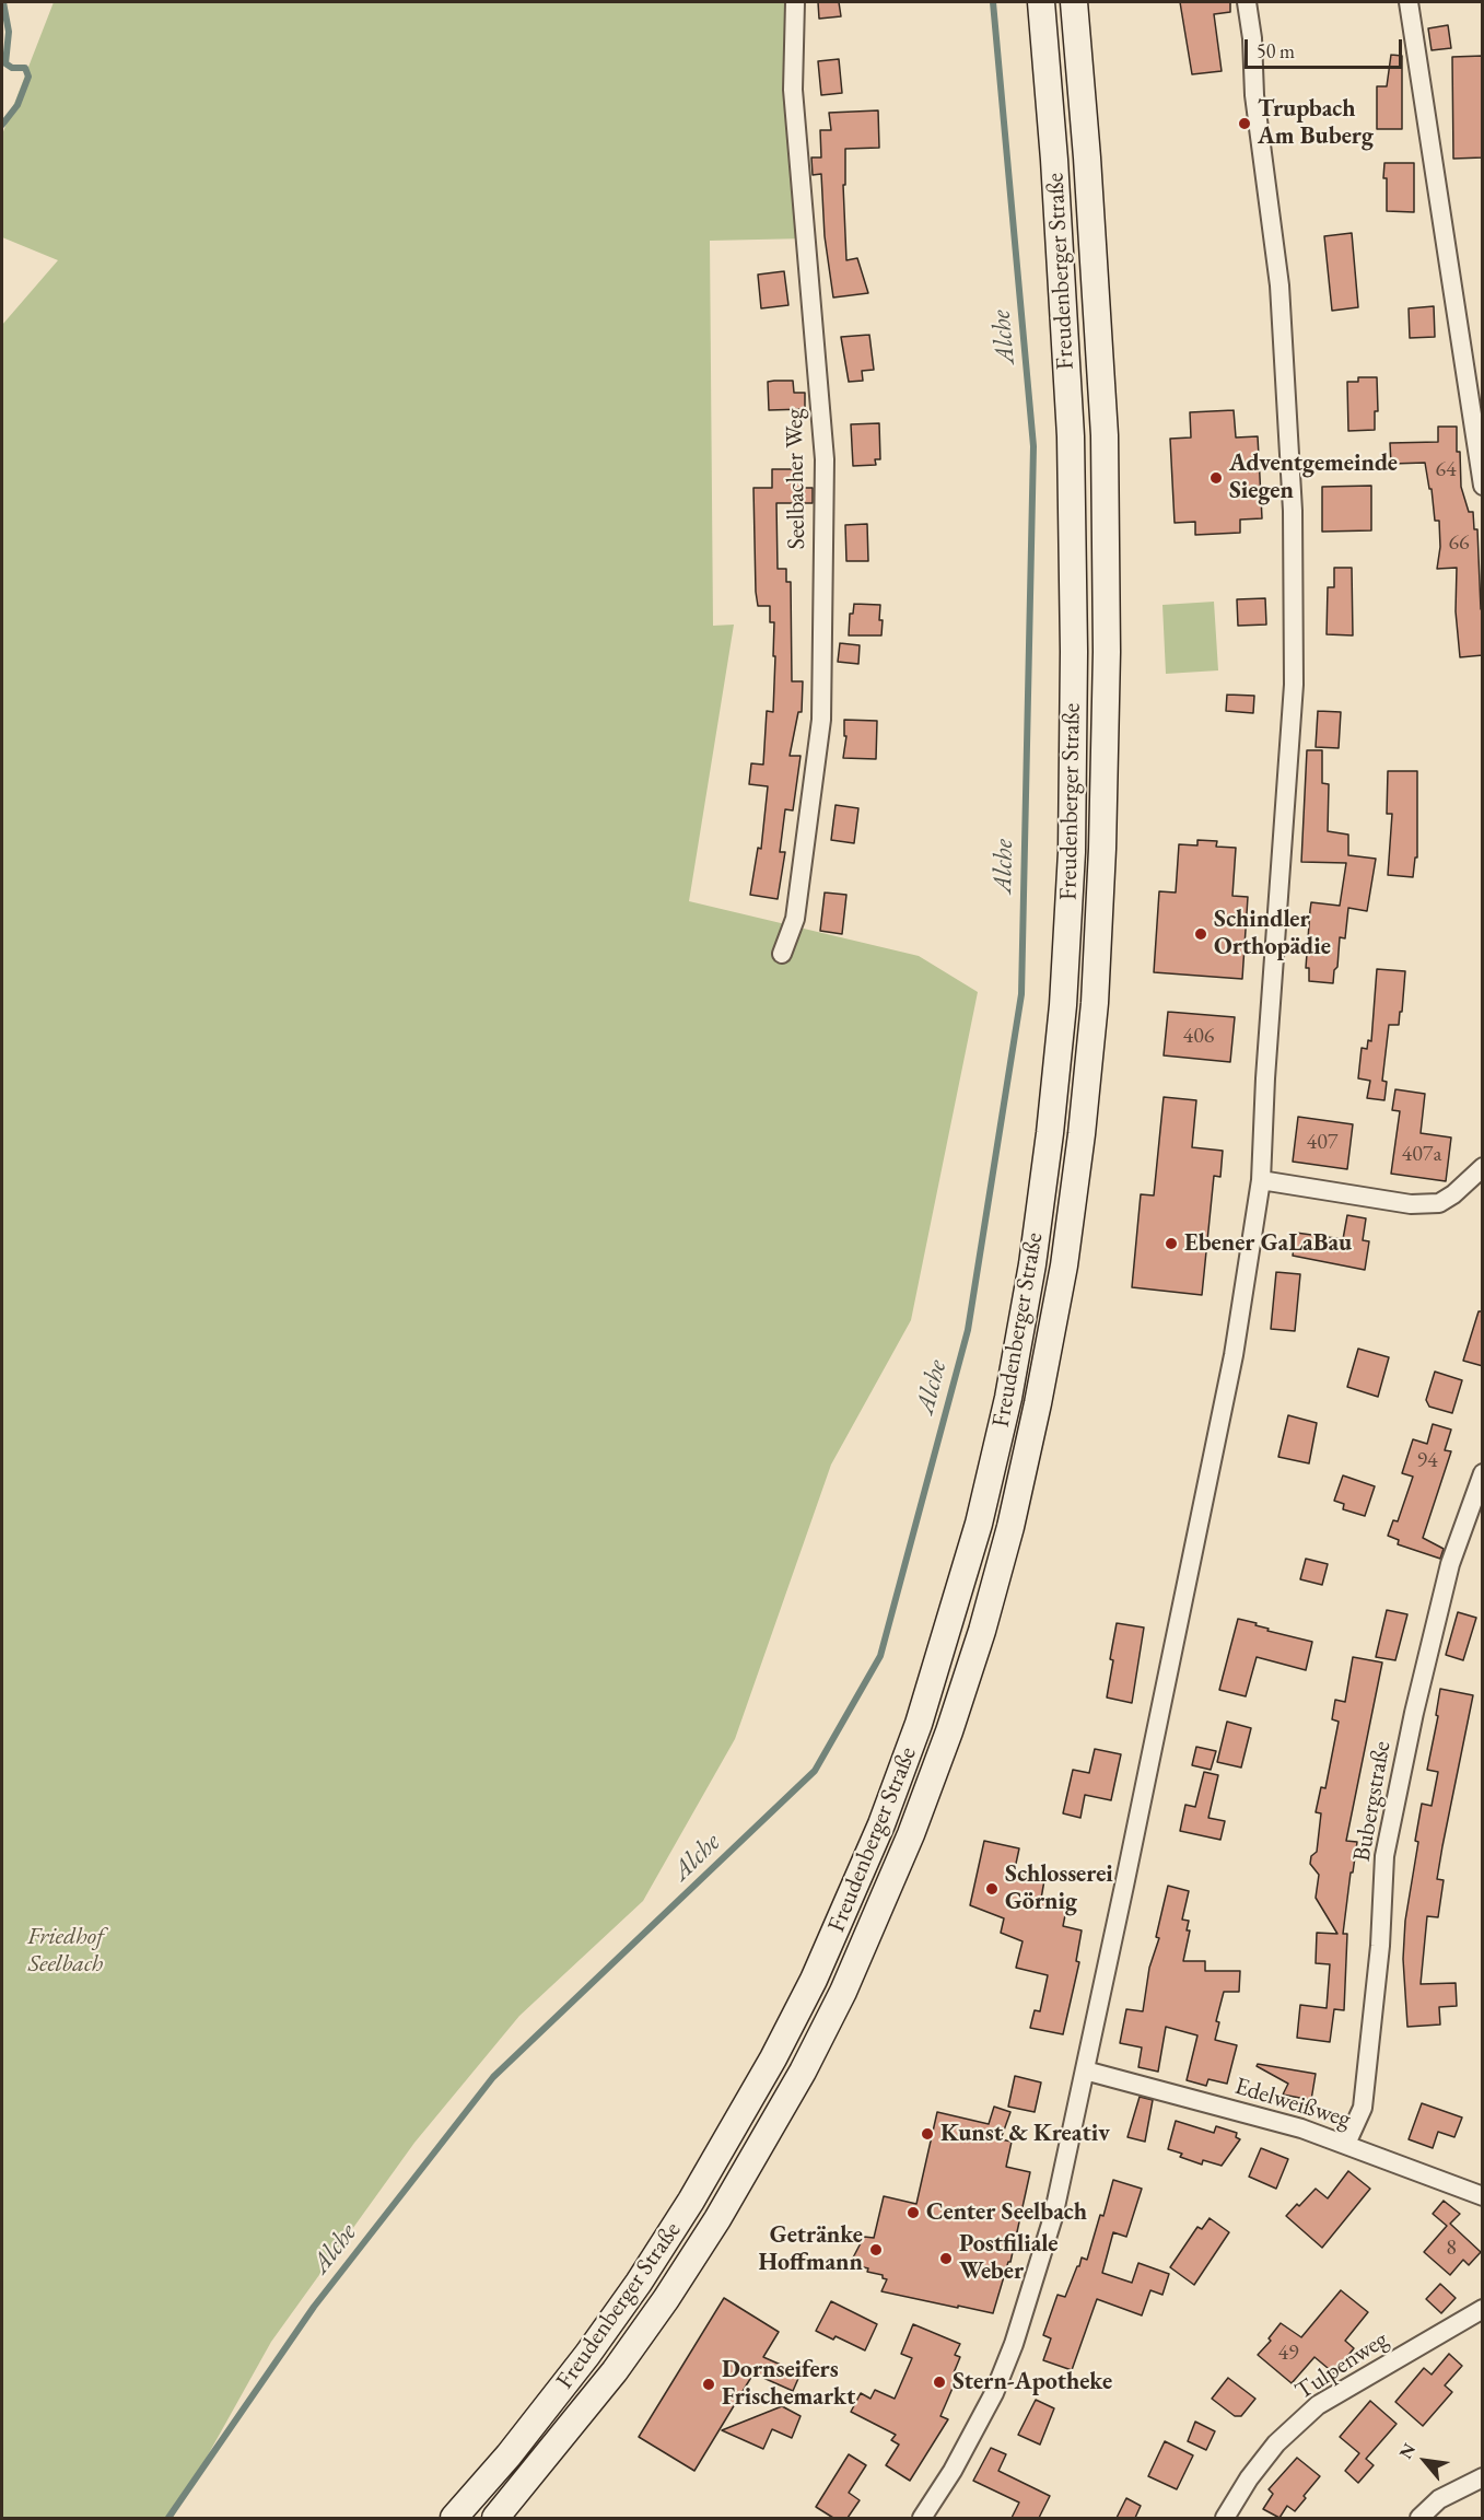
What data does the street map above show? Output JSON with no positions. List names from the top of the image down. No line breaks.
{"streets":{"main road":["Freudenberger Straße"],"street":["Seelbacher Weg","Bubergstraße","Edelweißweg","Tulpenweg"]},"crossings":[["Bubergstraße","Edelweißweg"]],"water":["Alche"],"parks":["Friedhof Seelbach"],"places":["Trupbach Am Buberg","Adventgemeinde Siegen","Schindler Orthopädie","Ebener GaLaBau","Schlosserei Görnig","Kunst & Kreativ","Center Seelbach","Getränke Hoffmann","Postfiliale Weber","Stern-Apotheke","Dornseifers Frischemarkt"],"house_numbers":["64","66","406","407","407a","94","8","49"],"scale_bar":"50 m","north":"top left"}
